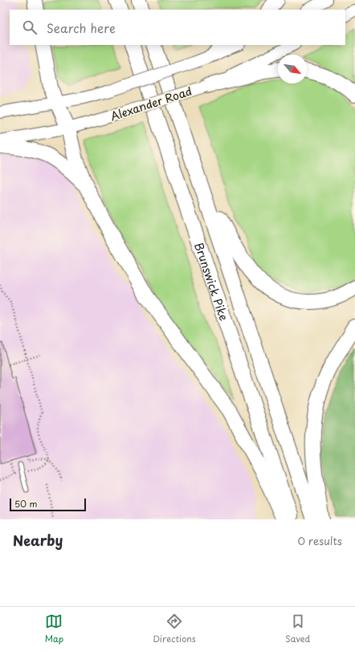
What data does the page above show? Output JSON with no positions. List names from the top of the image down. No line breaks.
{"streets":{"highway":["Brunswick Pike"],"main road":["Alexander Road"]},"scale_bar":"50 m","north":"bottom right","page":{"search":"Search here","scale":"50 m","heading":["Nearby","0 results"],"nav":["Map","Directions","Saved"]}}
